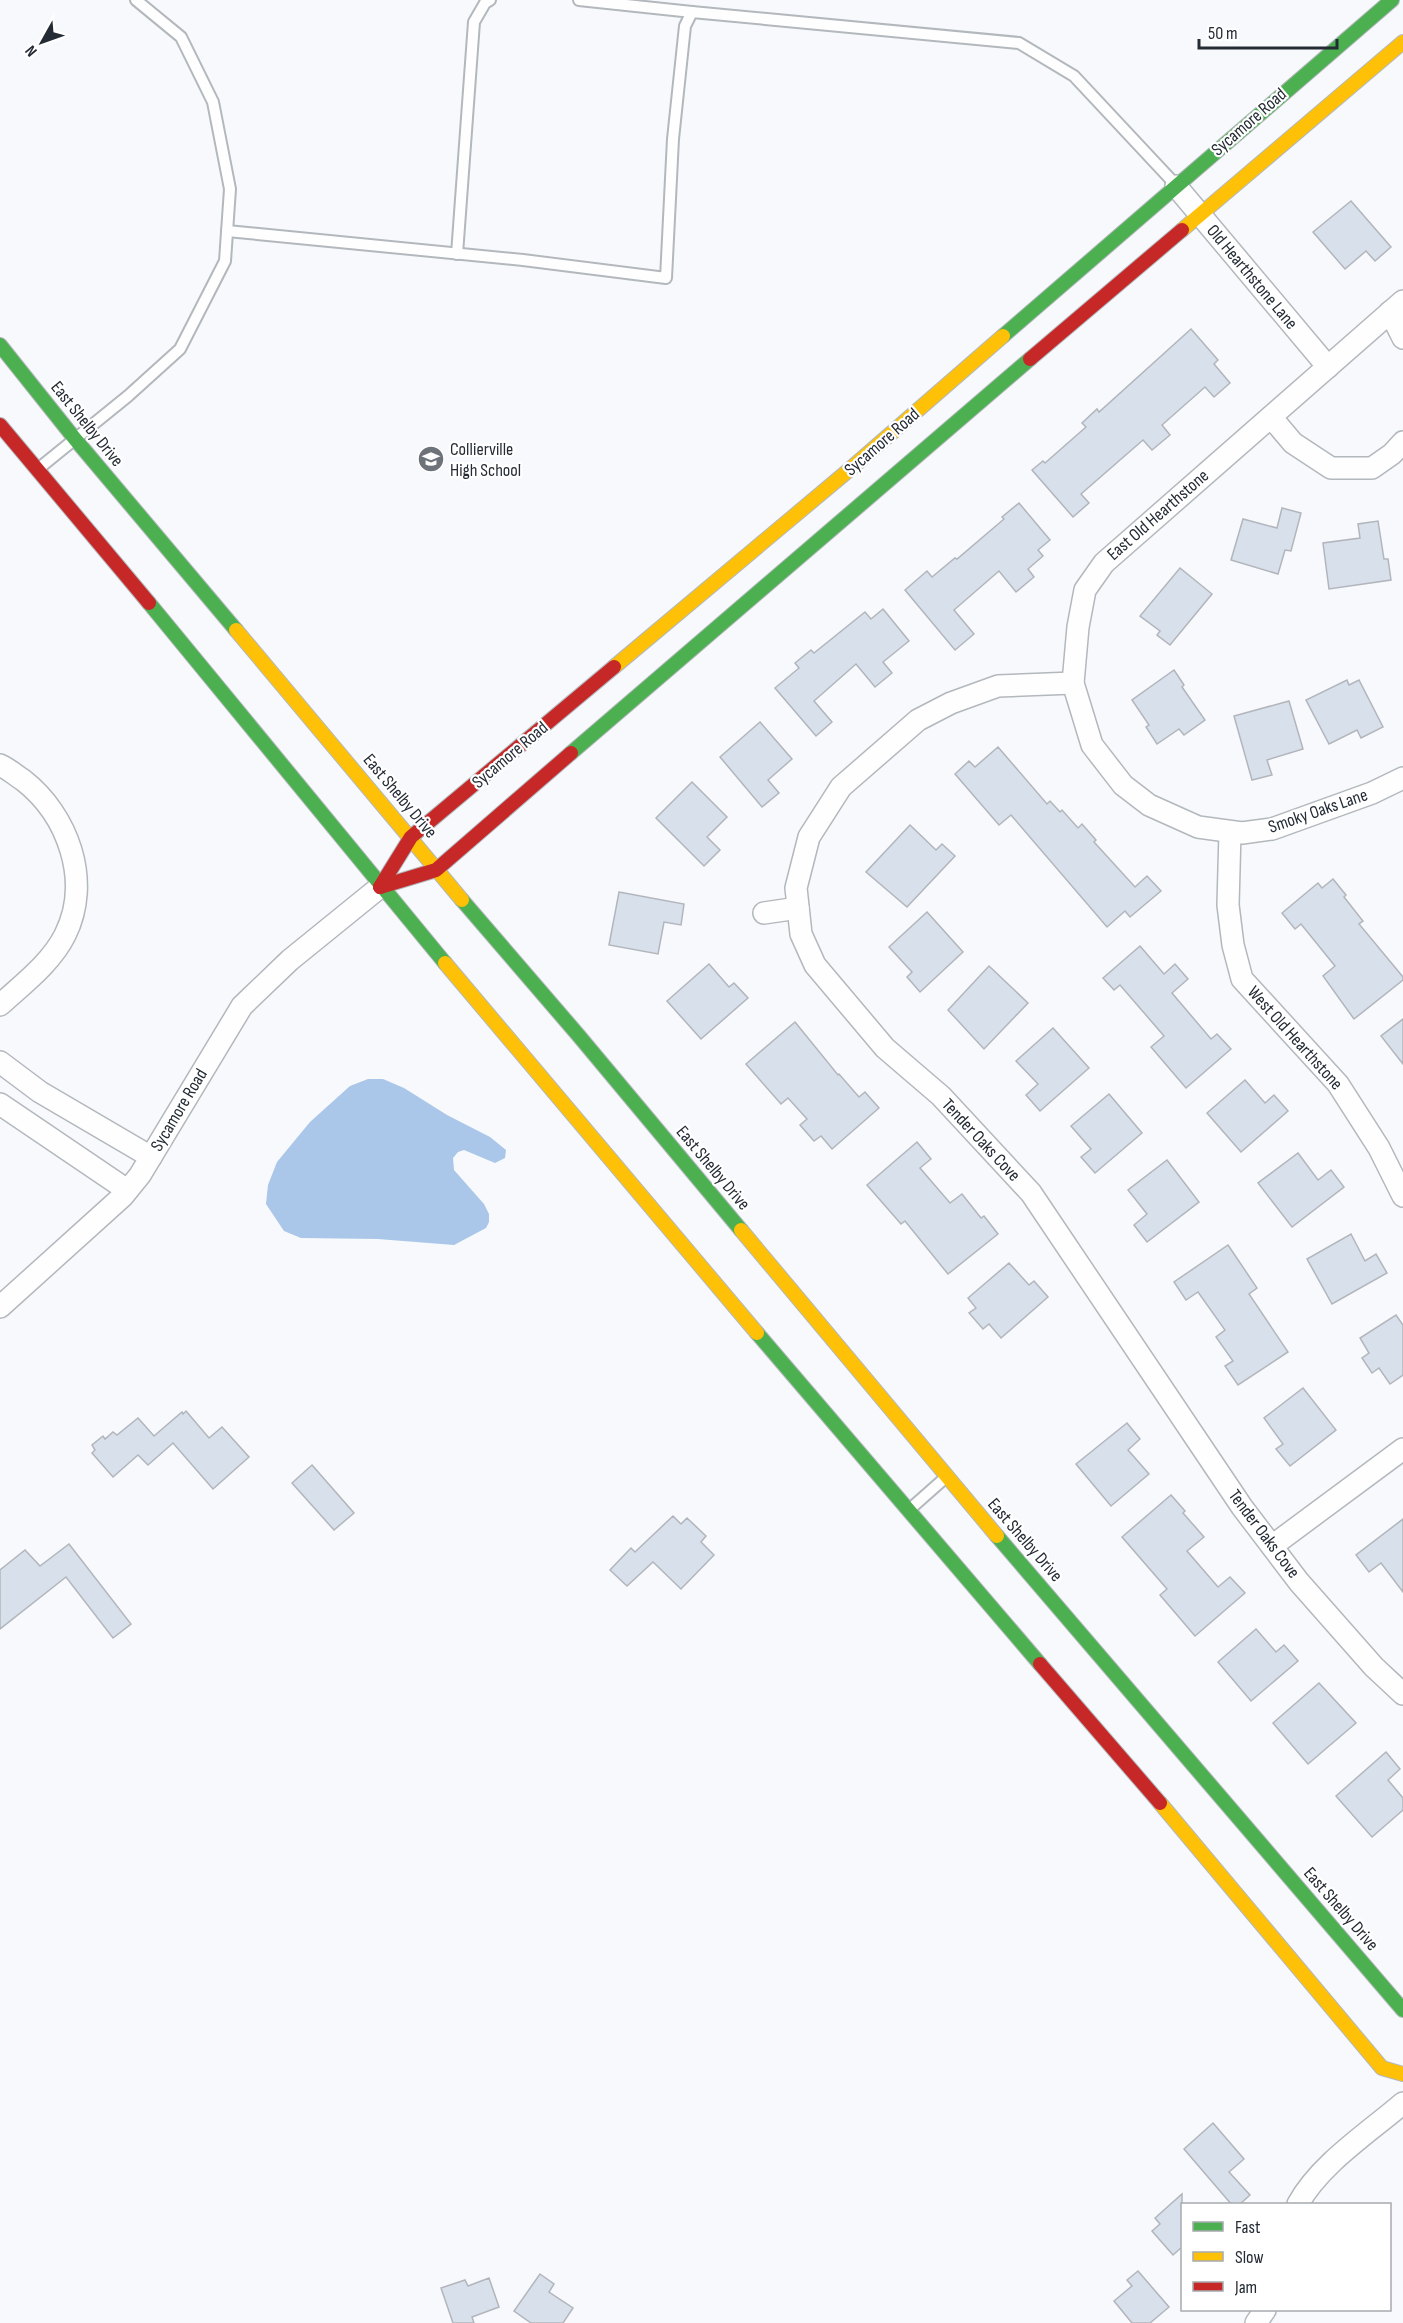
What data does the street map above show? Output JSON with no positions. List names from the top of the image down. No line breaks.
{"streets":{"main road":["Sycamore Road","East Shelby Drive"],"street":["Old Hearthstone Lane","East Old Hearthstone","Smoky Oaks Lane","West Old Hearthstone","Tender Oaks Cove"]},"crossings":[["Sycamore Road","Old Hearthstone Lane"],["Sycamore Road","East Shelby Drive"],["Old Hearthstone Lane","East Old Hearthstone"],["East Old Hearthstone","Smoky Oaks Lane"],["East Old Hearthstone","West Old Hearthstone"],["East Old Hearthstone","Tender Oaks Cove"],["Smoky Oaks Lane","West Old Hearthstone"]],"places":{"school or university":["Collierville High School"]},"legend":["Fast","Slow","Jam"],"scale_bar":"50 m","north":"bottom left"}
